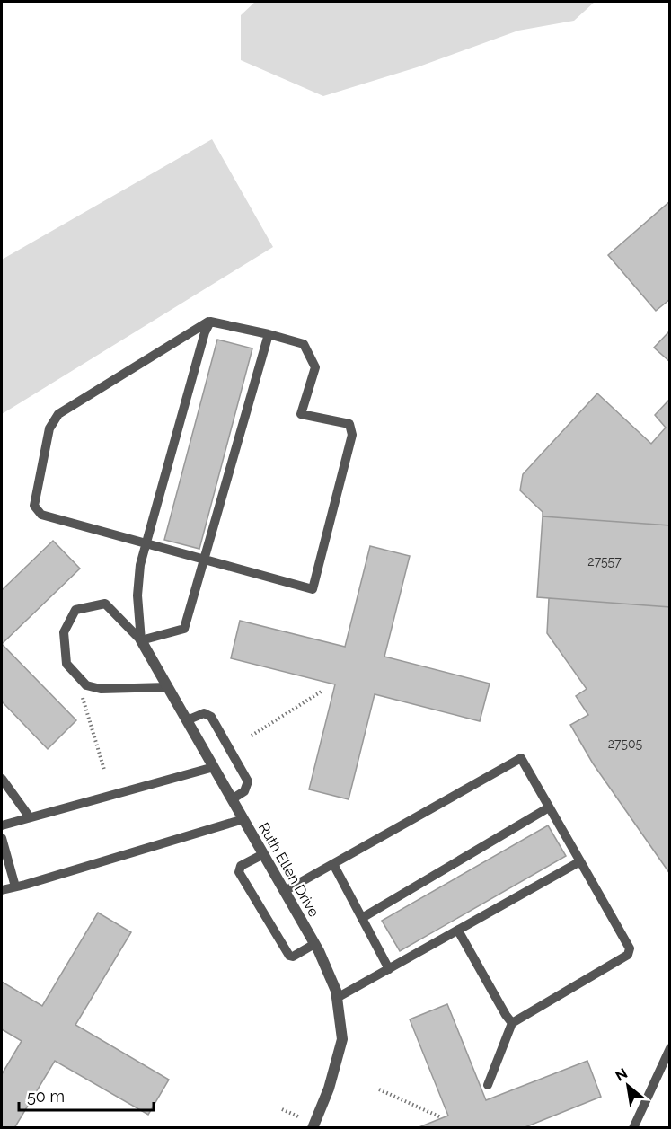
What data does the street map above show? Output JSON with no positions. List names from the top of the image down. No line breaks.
{"streets":{"street":["Ruth Ellen Drive"]},"house_numbers":["27557","27505"],"scale_bar":"50 m","north":"top left"}
